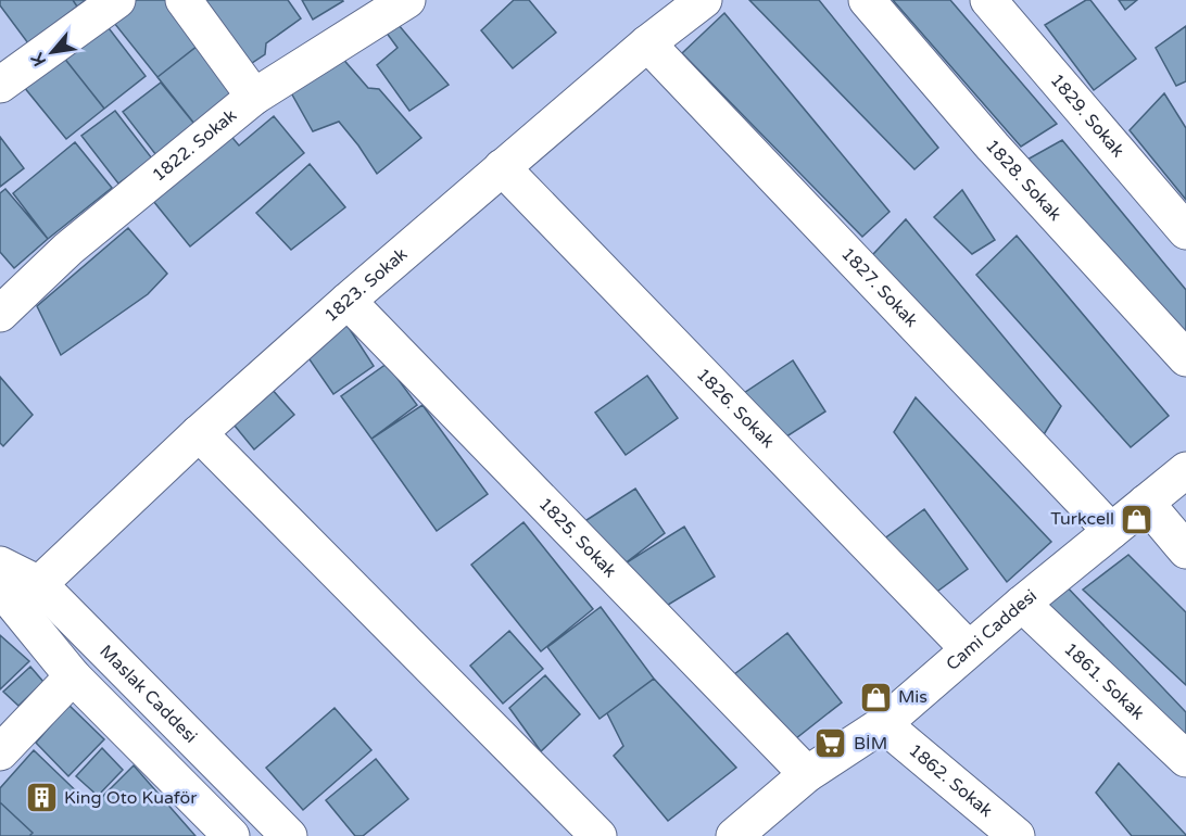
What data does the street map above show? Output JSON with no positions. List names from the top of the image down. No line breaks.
{"streets":{"street":["1829. Sokak","1822. Sokak","1828. Sokak","1823. Sokak","1827. Sokak","1826. Sokak","1825. Sokak","Cami Caddesi","1861. Sokak","Maslak Caddesi","1862. Sokak"]},"crossings":[["1823. Sokak","1827. Sokak"],["1823. Sokak","1826. Sokak"],["1823. Sokak","1825. Sokak"],["1823. Sokak","Maslak Caddesi"],["1827. Sokak","Cami Caddesi"],["1826. Sokak","Cami Caddesi"],["1825. Sokak","Cami Caddesi"],["Cami Caddesi","1861. Sokak"],["Cami Caddesi","1862. Sokak"]],"places":{"shop":["Turkcell","Mis"],"supermarket":["BİM"],"building":["King Oto Kuaför"]},"north":"bottom left"}
